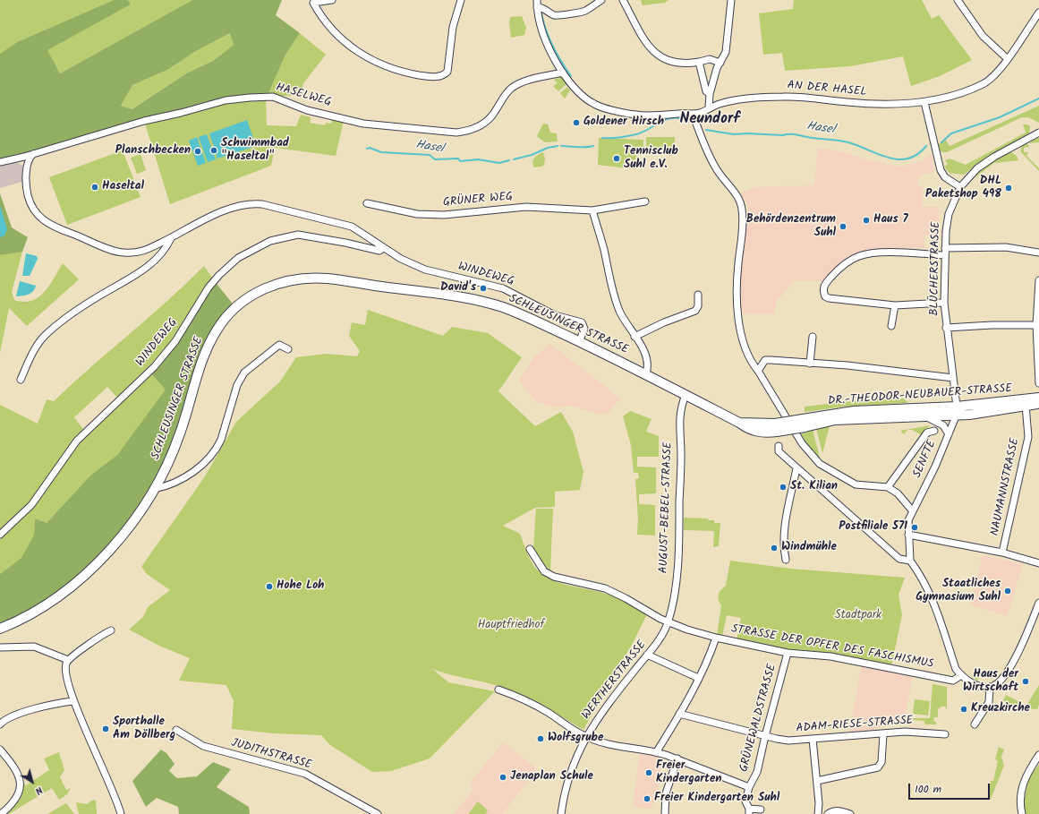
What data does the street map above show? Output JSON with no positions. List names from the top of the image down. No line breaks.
{"streets":{"main road":["SCHLEUSINGER STRASSE","DR.-THEODOR-NEUBAUER-STRASSE"],"street":["AN DER HASEL","HASELWEG","GRÜNER WEG","BLÜCHERSTRASSE","WINDEWEG","SENFTE","NAUMANNSTRASSE","AUGUST-BEBEL-STRASSE","STRASSE DER OPFER DES FASCHISMUS","WERTHERSTRASSE","GRÜNEWALDSTRASSE","ADAM-RIESE-STRASSE","JUDITHSTRASSE"]},"crossings":[["BLÜCHERSTRASSE","DR.-THEODOR-NEUBAUER-STRASSE"],["WINDEWEG","SCHLEUSINGER STRASSE"],["SCHLEUSINGER STRASSE","AUGUST-BEBEL-STRASSE"],["DR.-THEODOR-NEUBAUER-STRASSE","SENFTE"],["DR.-THEODOR-NEUBAUER-STRASSE","NAUMANNSTRASSE"],["AUGUST-BEBEL-STRASSE","STRASSE DER OPFER DES FASCHISMUS"],["AUGUST-BEBEL-STRASSE","WERTHERSTRASSE"],["STRASSE DER OPFER DES FASCHISMUS","WERTHERSTRASSE"],["STRASSE DER OPFER DES FASCHISMUS","GRÜNEWALDSTRASSE"],["GRÜNEWALDSTRASSE","ADAM-RIESE-STRASSE"]],"districts":["Neundorf"],"water":["Hasel"],"parks":["Stadtpark","Hauptfriedhof"],"places":["Goldener Hirsch","Schwimmbad \"Haseltal\"","Planschbecken","Tennisclub Suhl e.V.","Haseltal","DHL Paketshop 498","Haus 7","Behördenzentrum Suhl","David's","St. Kilian","Postfiliale 571","Windmühle","Hohe Loh","Staatliches Gymnasium Suhl","Haus der Wirtschaft","Kreuzkirche","Sporthalle Am Döllberg","Wolfsgrube","Freier Kindergarten","Jenaplan Schule","Freier Kindergarten Suhl"],"scale_bar":"100 m","north":"bottom right"}
